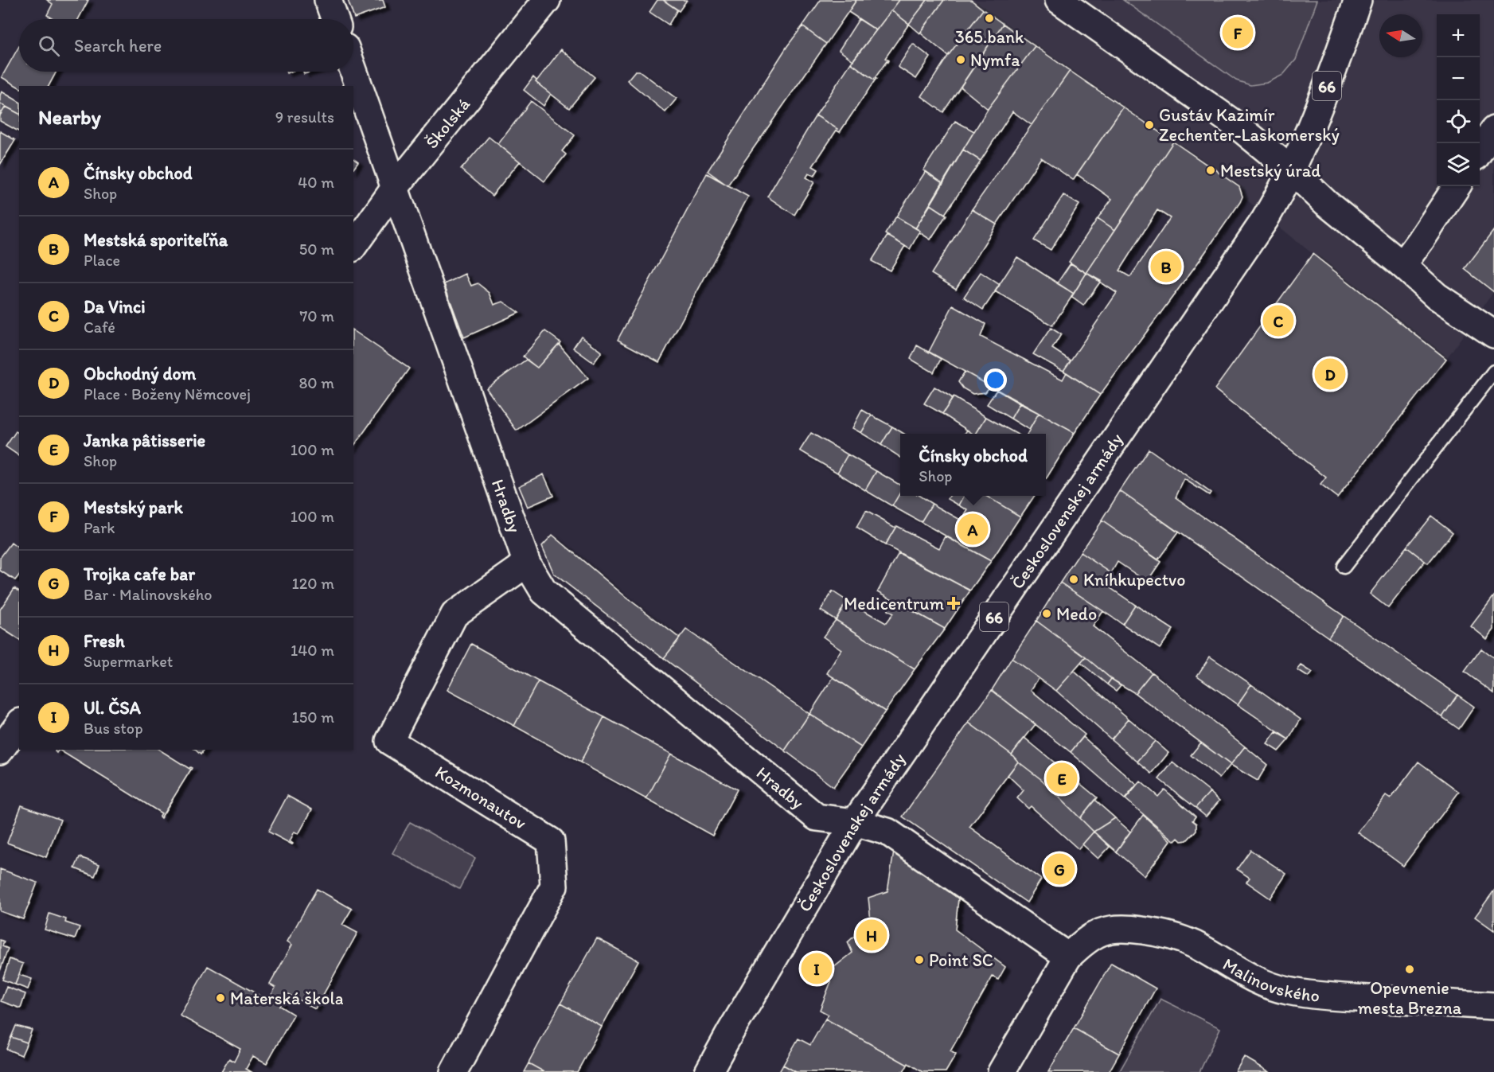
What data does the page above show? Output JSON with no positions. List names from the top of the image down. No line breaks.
{"streets":{"street":["66","Školská","Hradby","Československej armády","Kozmonautov","Malinovského"]},"crossings":[["66","Československej armády"],["Školská","Hradby"],["Hradby","Československej armády"],["Hradby","Kozmonautov"],["Hradby","Malinovského"]],"places":{"other":["365.bank","Nymfa","Gustáv Kazimír Zechenter-Laskomerský","Mestský úrad","Kníhkupectvo","Medo","Point SC","Opevnenie mesta Brezna","Materská škola"],"health":["Medicentrum"]},"north":"left","page":{"map_buttons":["+","−"],"pins":["F","B","C","D","A","E","G","H","I"],"search":"Search here","heading":["Nearby","9 results"],"list":[{"mark":"A","name":"Čínsky obchod","note":"Shop","value":"40 m"},{"mark":"B","name":"Mestská sporiteľňa","note":"Place","value":"50 m"},{"mark":"C","name":"Da Vinci","note":"Café","value":"70 m"},{"mark":"D","name":"Obchodný dom","note":"Place · Boženy Němcovej","value":"80 m"},{"mark":"E","name":"Janka pâtisserie","note":"Shop","value":"100 m"},{"mark":"F","name":"Mestský park","note":"Park","value":"100 m"},{"mark":"G","name":"Trojka cafe bar","note":"Bar · Malinovského","value":"120 m"},{"mark":"H","name":"Fresh","note":"Supermarket","value":"140 m"},{"mark":"I","name":"Ul. ČSA","note":"Bus stop","value":"150 m"}],"popup":["Čínsky obchod","Shop"]}}
